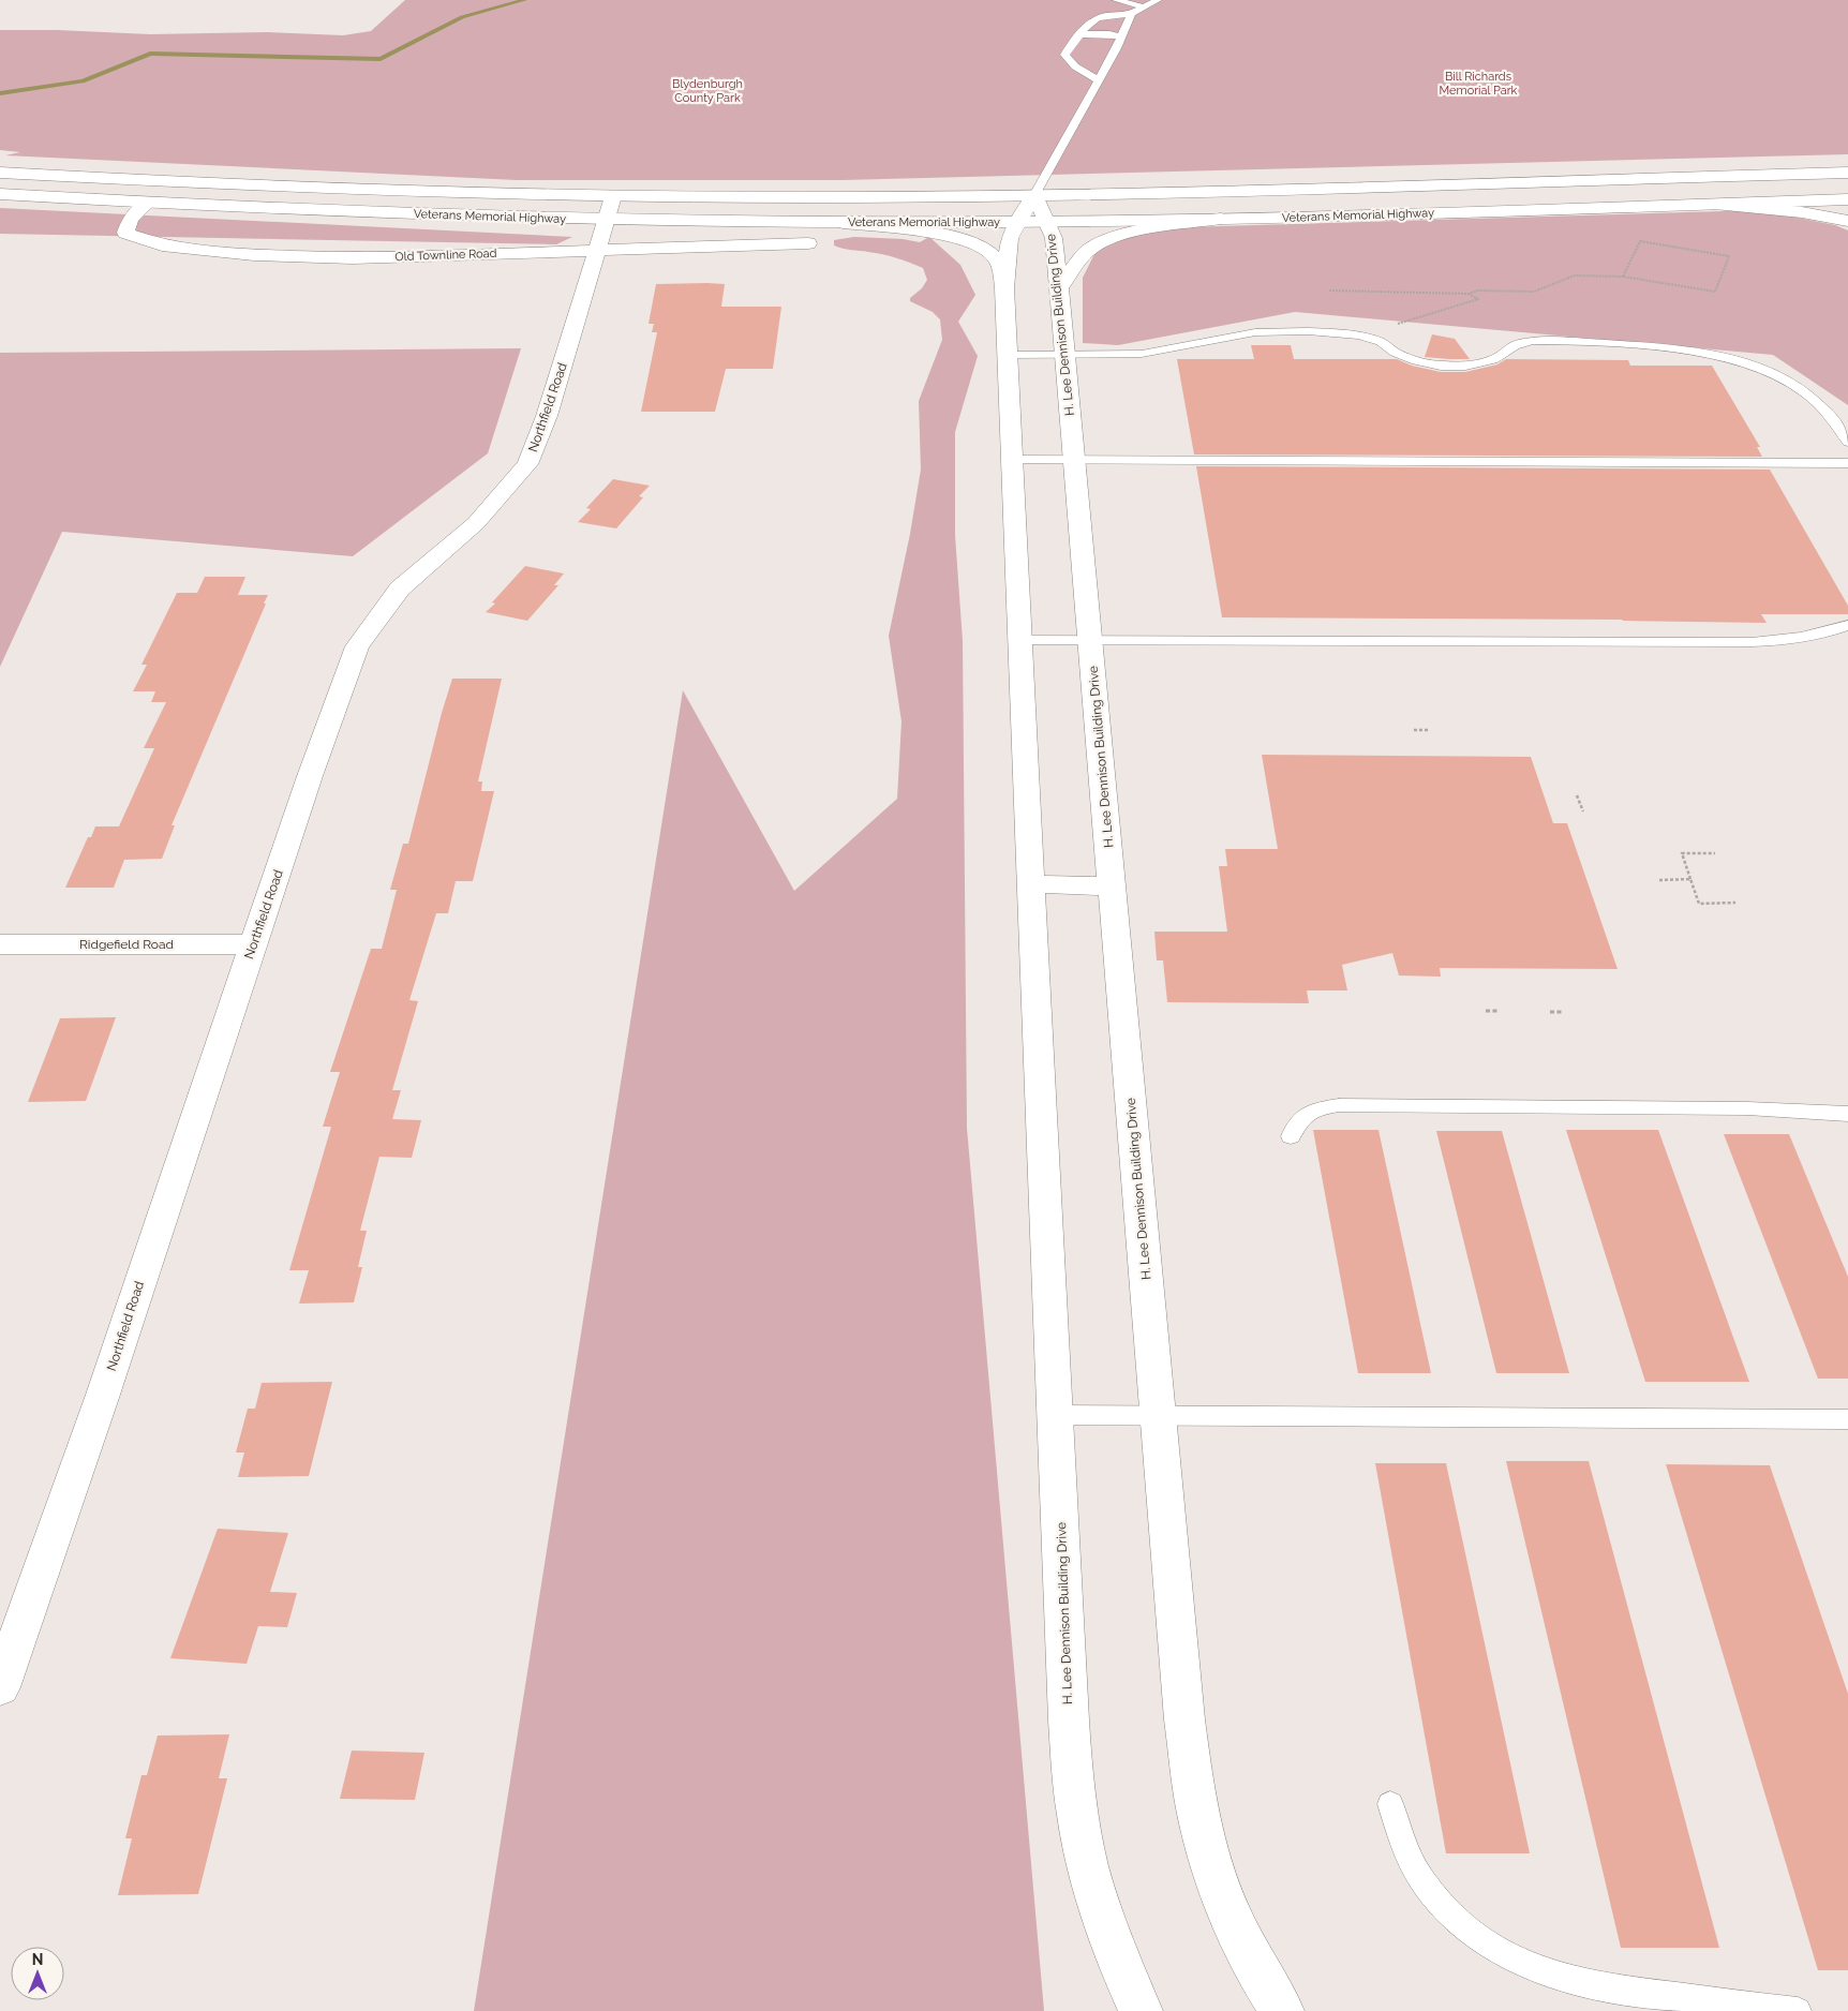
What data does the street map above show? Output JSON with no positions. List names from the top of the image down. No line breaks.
{"streets":{"main road":["Veterans Memorial Highway","Old Townline Road","H. Lee Dennison Building Drive","Northfield Road","Ridgefield Road"]},"crossings":[["Veterans Memorial Highway","Old Townline Road"],["Veterans Memorial Highway","H. Lee Dennison Building Drive"],["Veterans Memorial Highway","Northfield Road"],["Old Townline Road","Northfield Road"],["Northfield Road","Ridgefield Road"]],"parks":["Bill Richards Memorial Park","Blydenburgh County Park"],"north":"top"}
